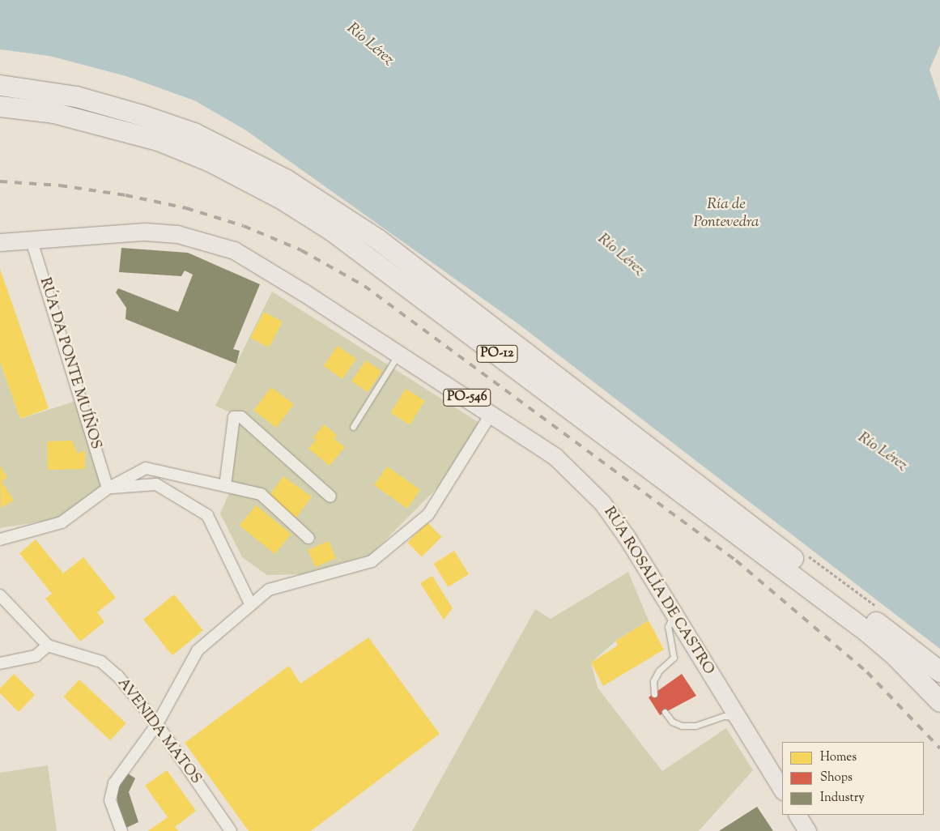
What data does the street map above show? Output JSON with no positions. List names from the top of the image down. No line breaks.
{"streets":{"highway":["PO-12"],"main road":["PO-546","RÚA ROSALÍA DE CASTRO"],"street":["RÚA DA PONTE MUÍÑOS","AVENIDA MATOS"]},"crossings":[["RÚA DA PONTE MUÍÑOS","RÚA ROSALÍA DE CASTRO"]],"water":["Río Lérez","Ría de Pontevedra"],"legend":["Homes","Shops","Industry"]}
